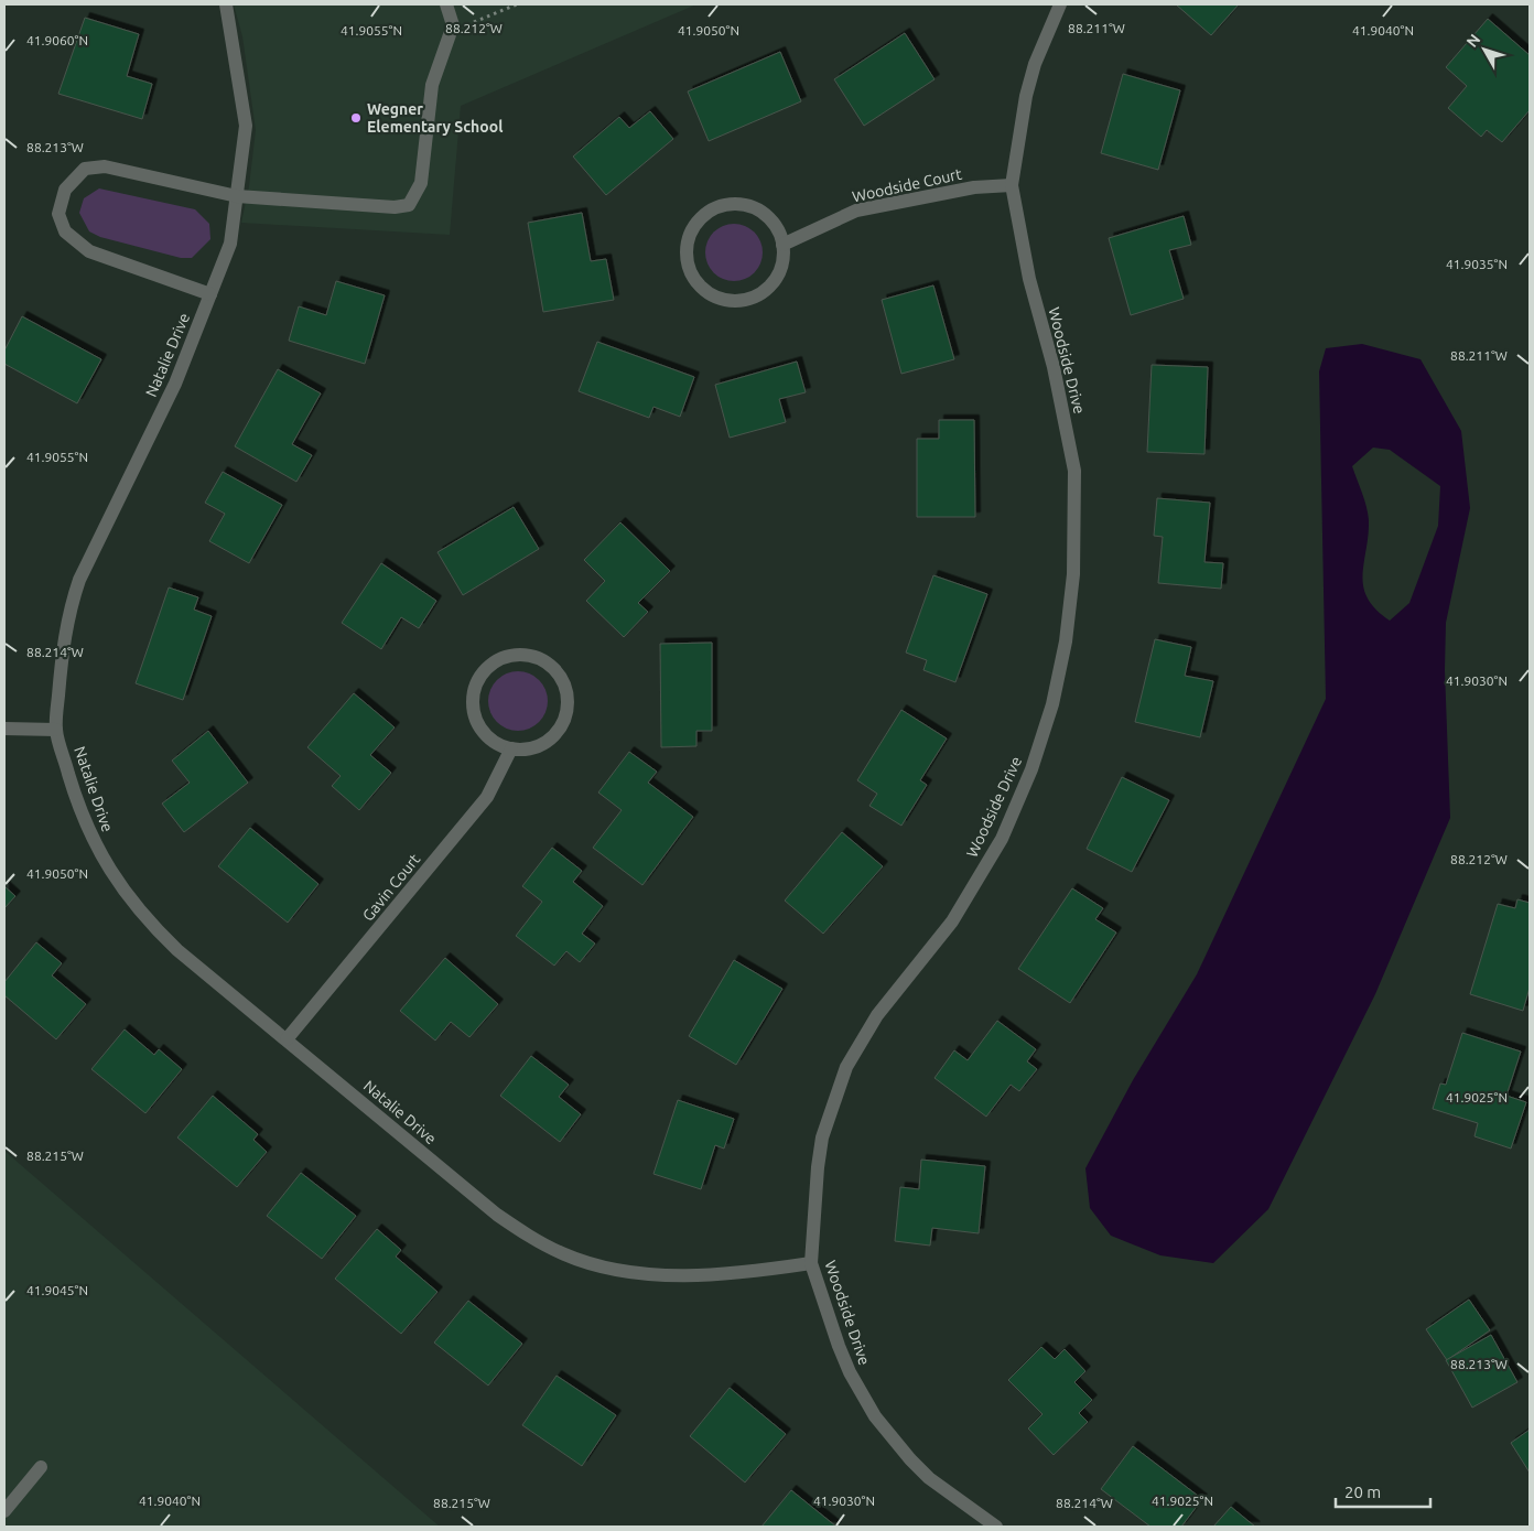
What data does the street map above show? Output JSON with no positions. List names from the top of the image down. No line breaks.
{"streets":{"street":["Woodside Court","Natalie Drive","Woodside Drive","Gavin Court"]},"crossings":[["Woodside Court","Woodside Drive"],["Natalie Drive","Woodside Drive"],["Natalie Drive","Gavin Court"]],"places":["Wegner Elementary School"],"scale_bar":"20 m","north":"top left","coordinates":["88.212°W","88.211°W","41.9055°N","41.9050°N","41.9040°N","41.9060°N","88.213°W","41.9035°N","88.214°W","41.9030°N","41.9025°N","88.215°W","41.9045°N"]}
